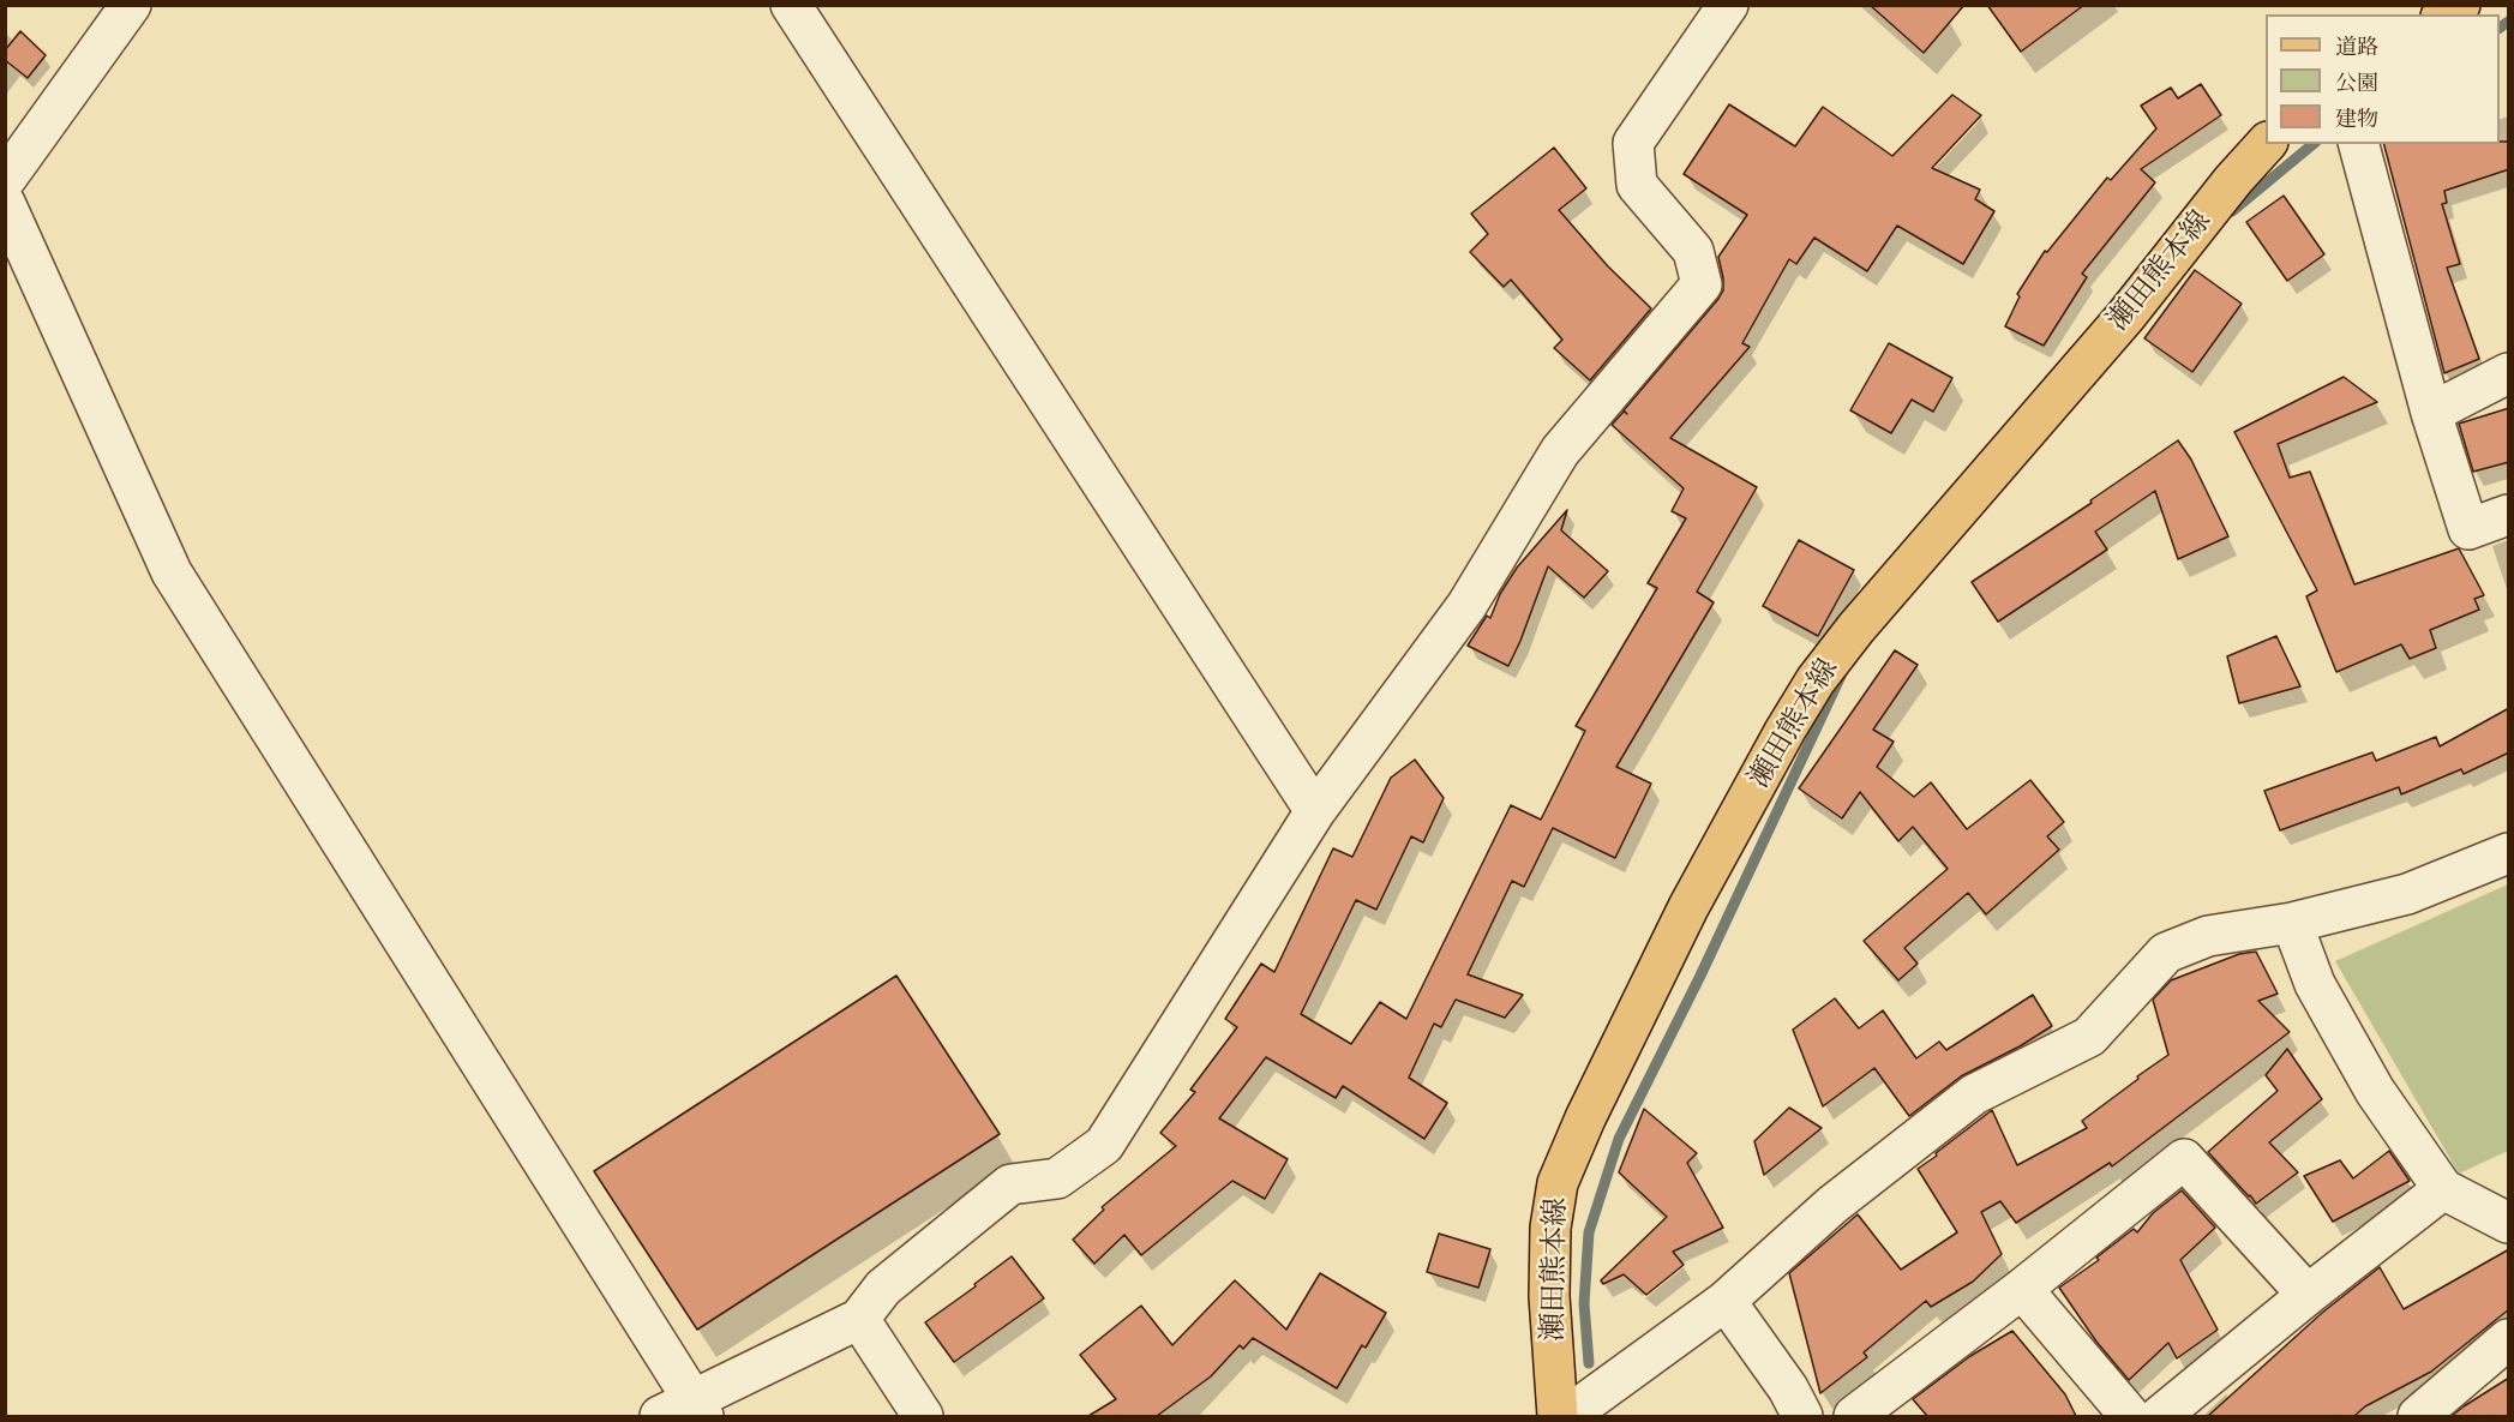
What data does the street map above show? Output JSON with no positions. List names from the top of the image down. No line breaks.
{"streets":{"main road":["瀬田熊本線"]},"legend":["道路","公園","建物"]}
